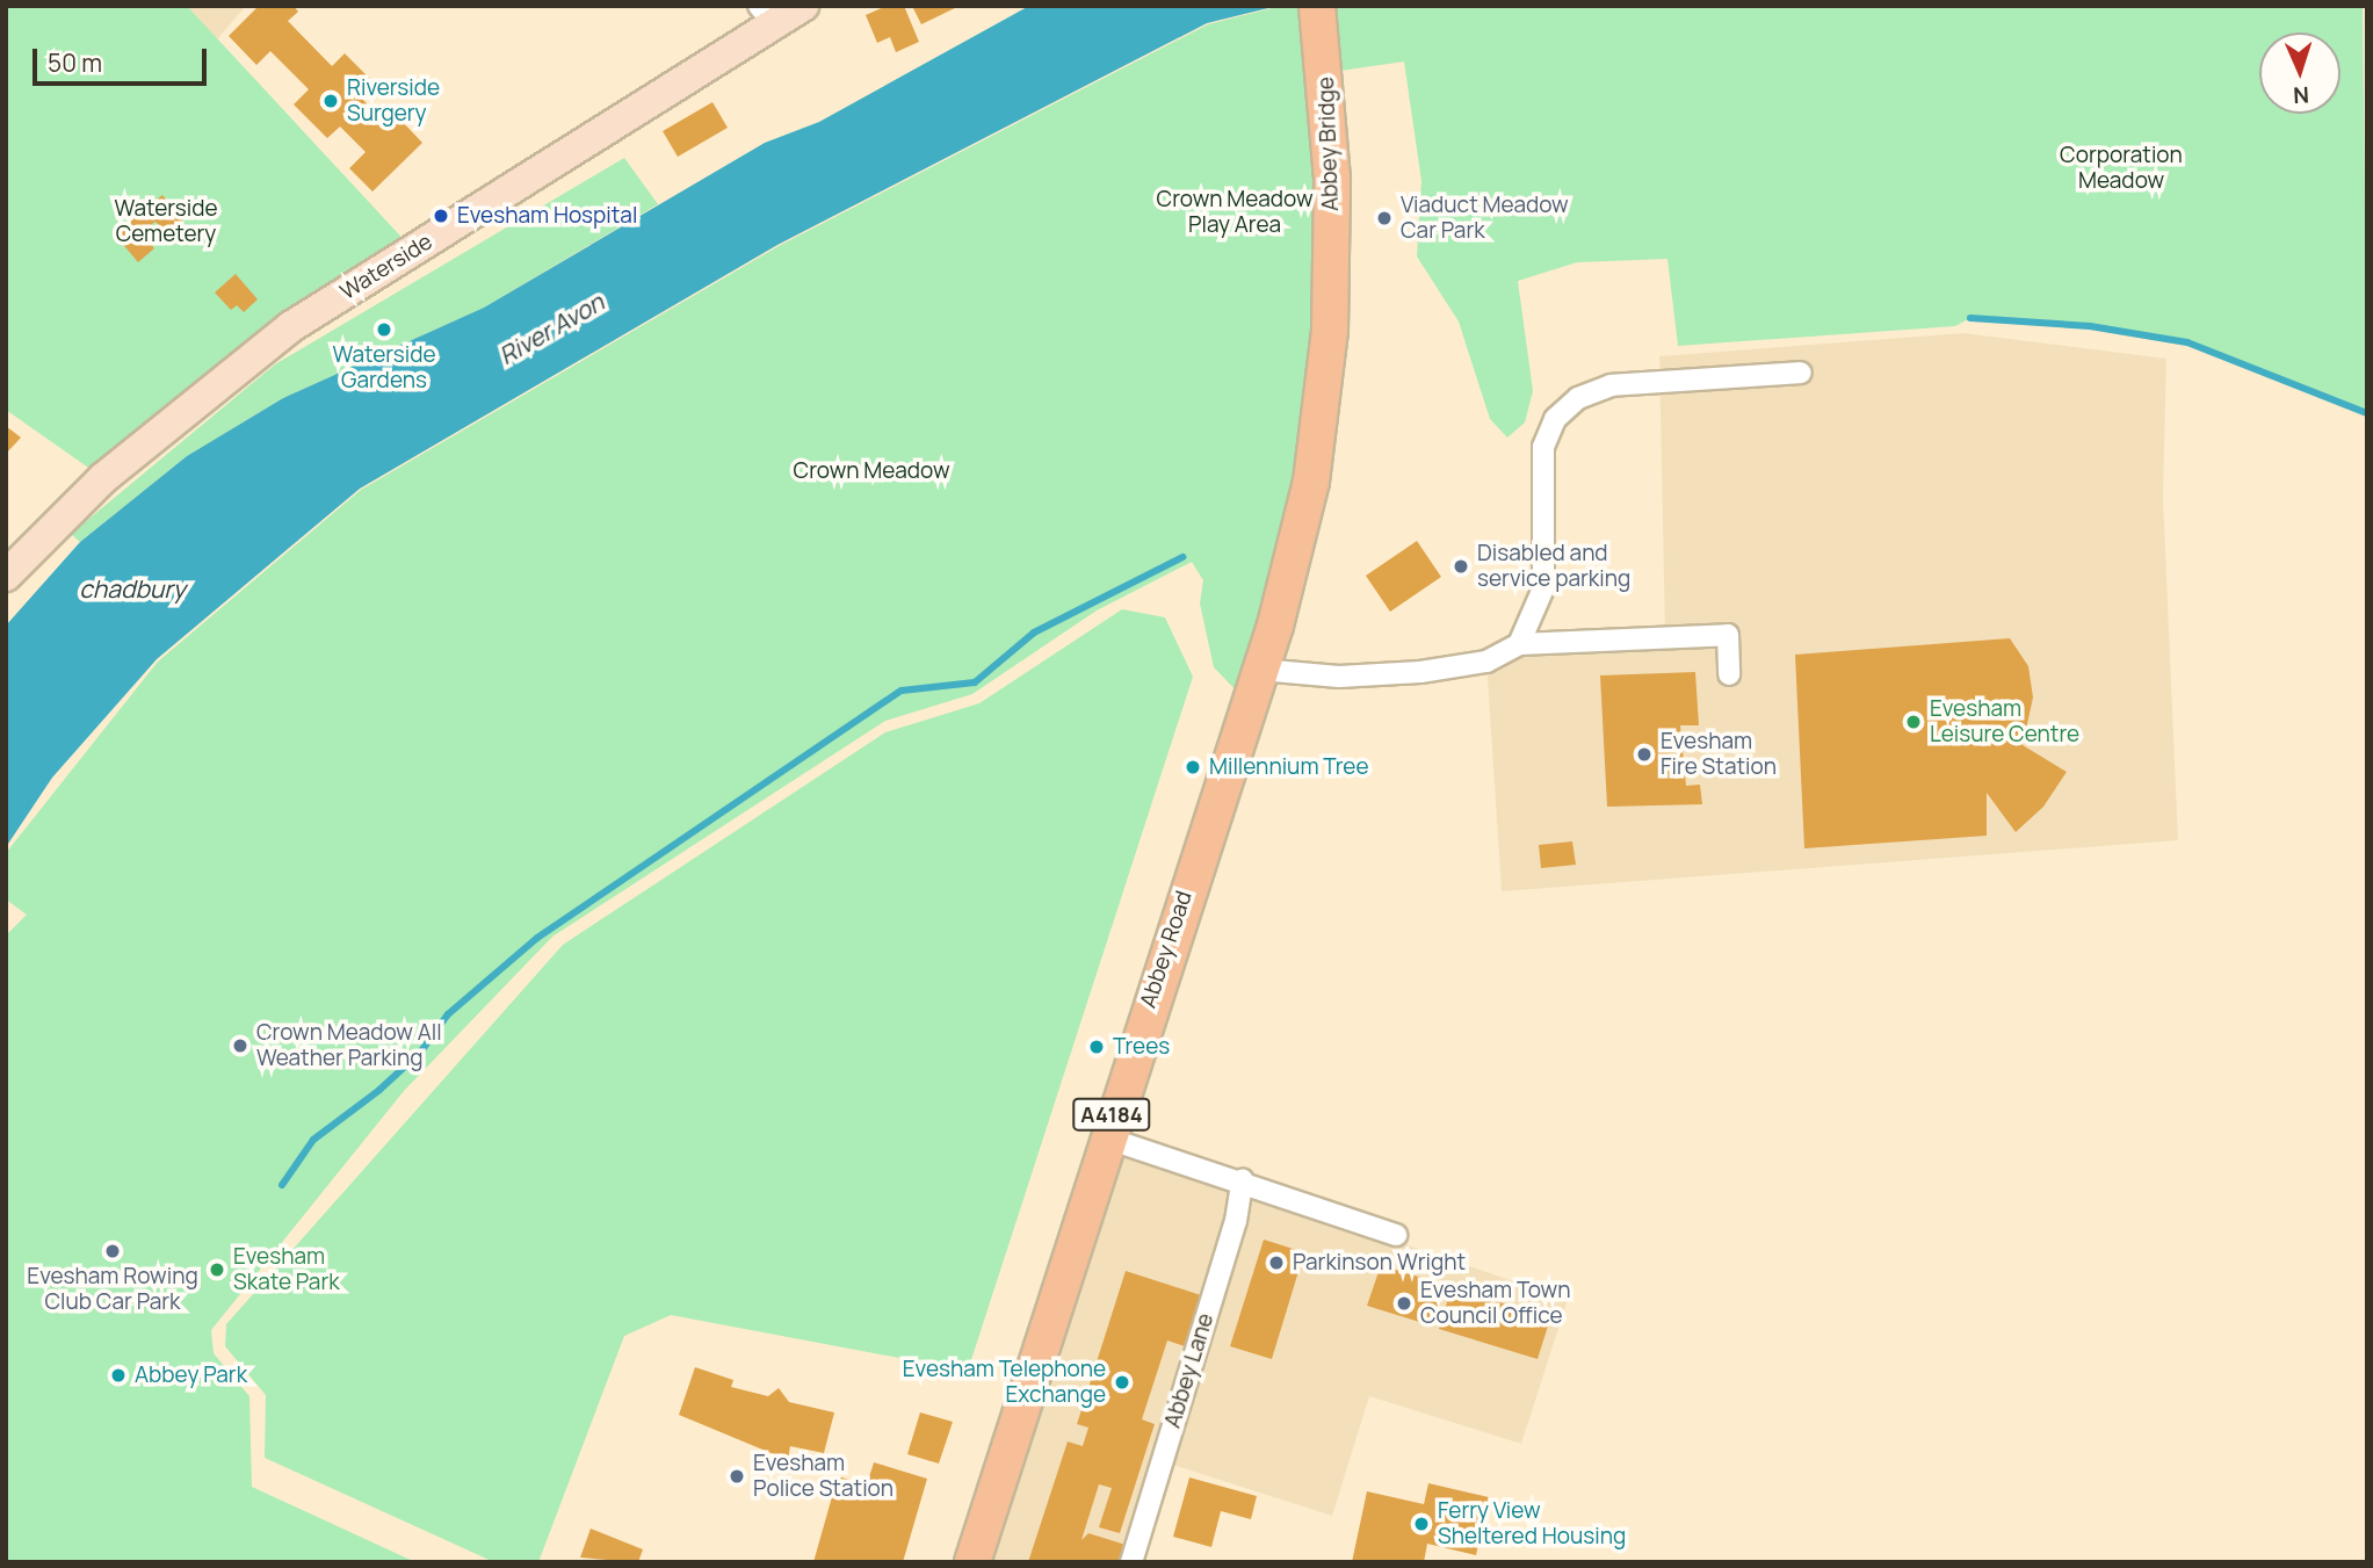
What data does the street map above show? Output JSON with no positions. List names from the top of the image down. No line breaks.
{"streets":{"main road":["Abbey Bridge","Waterside","Abbey Road","A4184"],"street":["Abbey Lane"]},"crossings":[["Abbey Bridge","Abbey Road"]],"water":["River Avon","chadbury"],"parks":["Corporation Meadow","Crown Meadow Play Area","Waterside Cemetery","Crown Meadow"],"places":["Riverside Surgery","Evesham Hospital","Viaduct Meadow Car Park","Waterside Gardens","Disabled and service parking","Evesham Leisure Centre","Evesham Fire Station","Millennium Tree","Crown Meadow All Weather Parking","Trees","Evesham Rowing Club Car Park","Parkinson Wright","Evesham Skate Park","Evesham Town Council Office","Abbey Park","Evesham Telephone Exchange","Evesham Police Station","Ferry View Sheltered Housing"],"scale_bar":"50 m","north":"bottom"}
